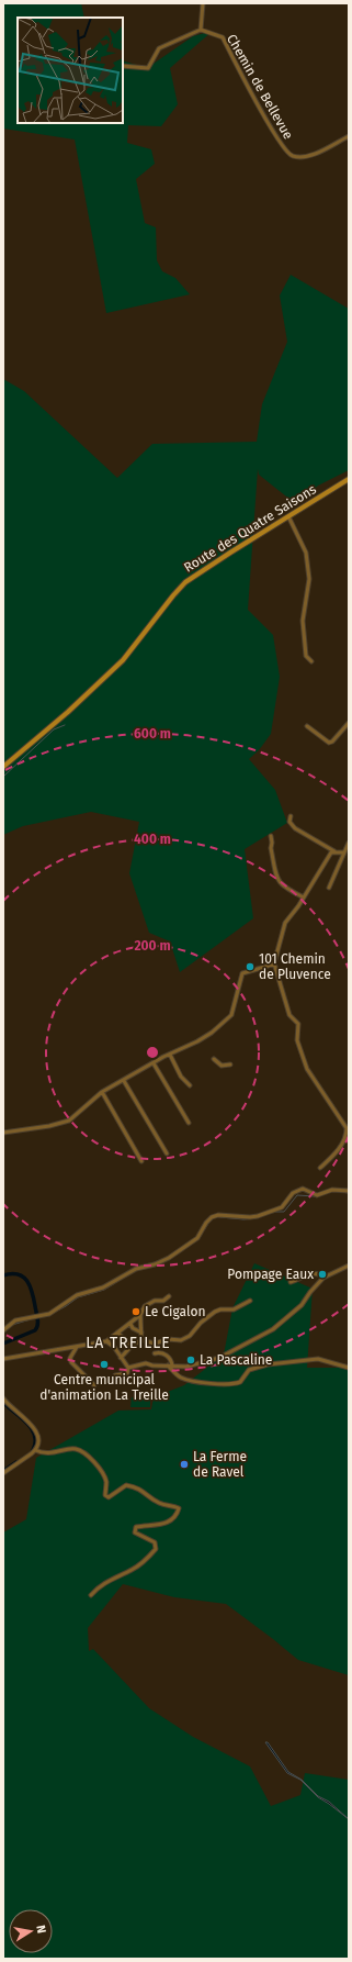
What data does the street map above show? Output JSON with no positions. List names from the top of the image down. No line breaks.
{"streets":{"main road":["Route des Quatre Saisons"],"street":["Chemin de Bellevue"]},"districts":["LA TREILLE"],"places":["101 Chemin de Pluvence","Pompage Eaux","Le Cigalon","La Pascaline","Centre municipal d'animation La Treille","La Ferme de Ravel"],"north":"right","rings":["600 m","400 m","200 m"]}
